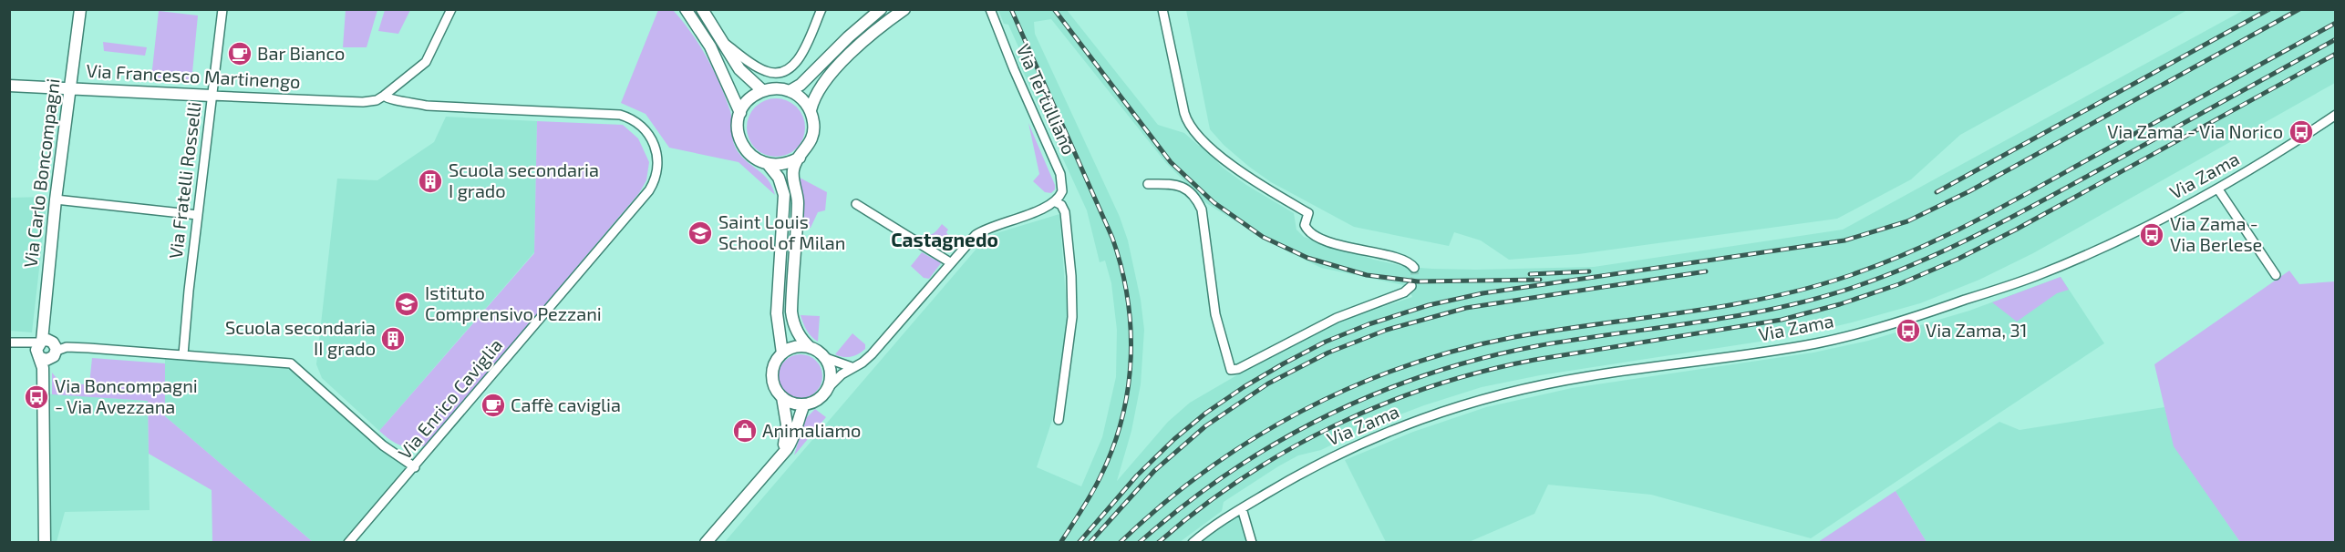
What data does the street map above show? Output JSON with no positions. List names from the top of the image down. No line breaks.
{"streets":{"street":["Via Francesco Martinengo","Via Tertulliano","Via Carlo Boncompagni","Via Zama","Via Fratelli Rosselli","Via Enrico Caviglia"]},"crossings":[["Via Francesco Martinengo","Via Carlo Boncompagni"],["Via Francesco Martinengo","Via Fratelli Rosselli"],["Via Francesco Martinengo","Via Enrico Caviglia"]],"districts":["Castagnedo"],"places":{"cafe":["Bar Bianco","Caffè caviglia"],"bus stop":["Via Zama - Via Norico","Via Zama - Via Berlese","Via Zama, 31","Via Boncompagni - Via Avezzana"],"building":["Scuola secondaria I grado","Scuola secondaria II grado"],"school or university":["Saint Louis School of Milan","Istituto Comprensivo Pezzani"],"shop":["Animaliamo"]}}
